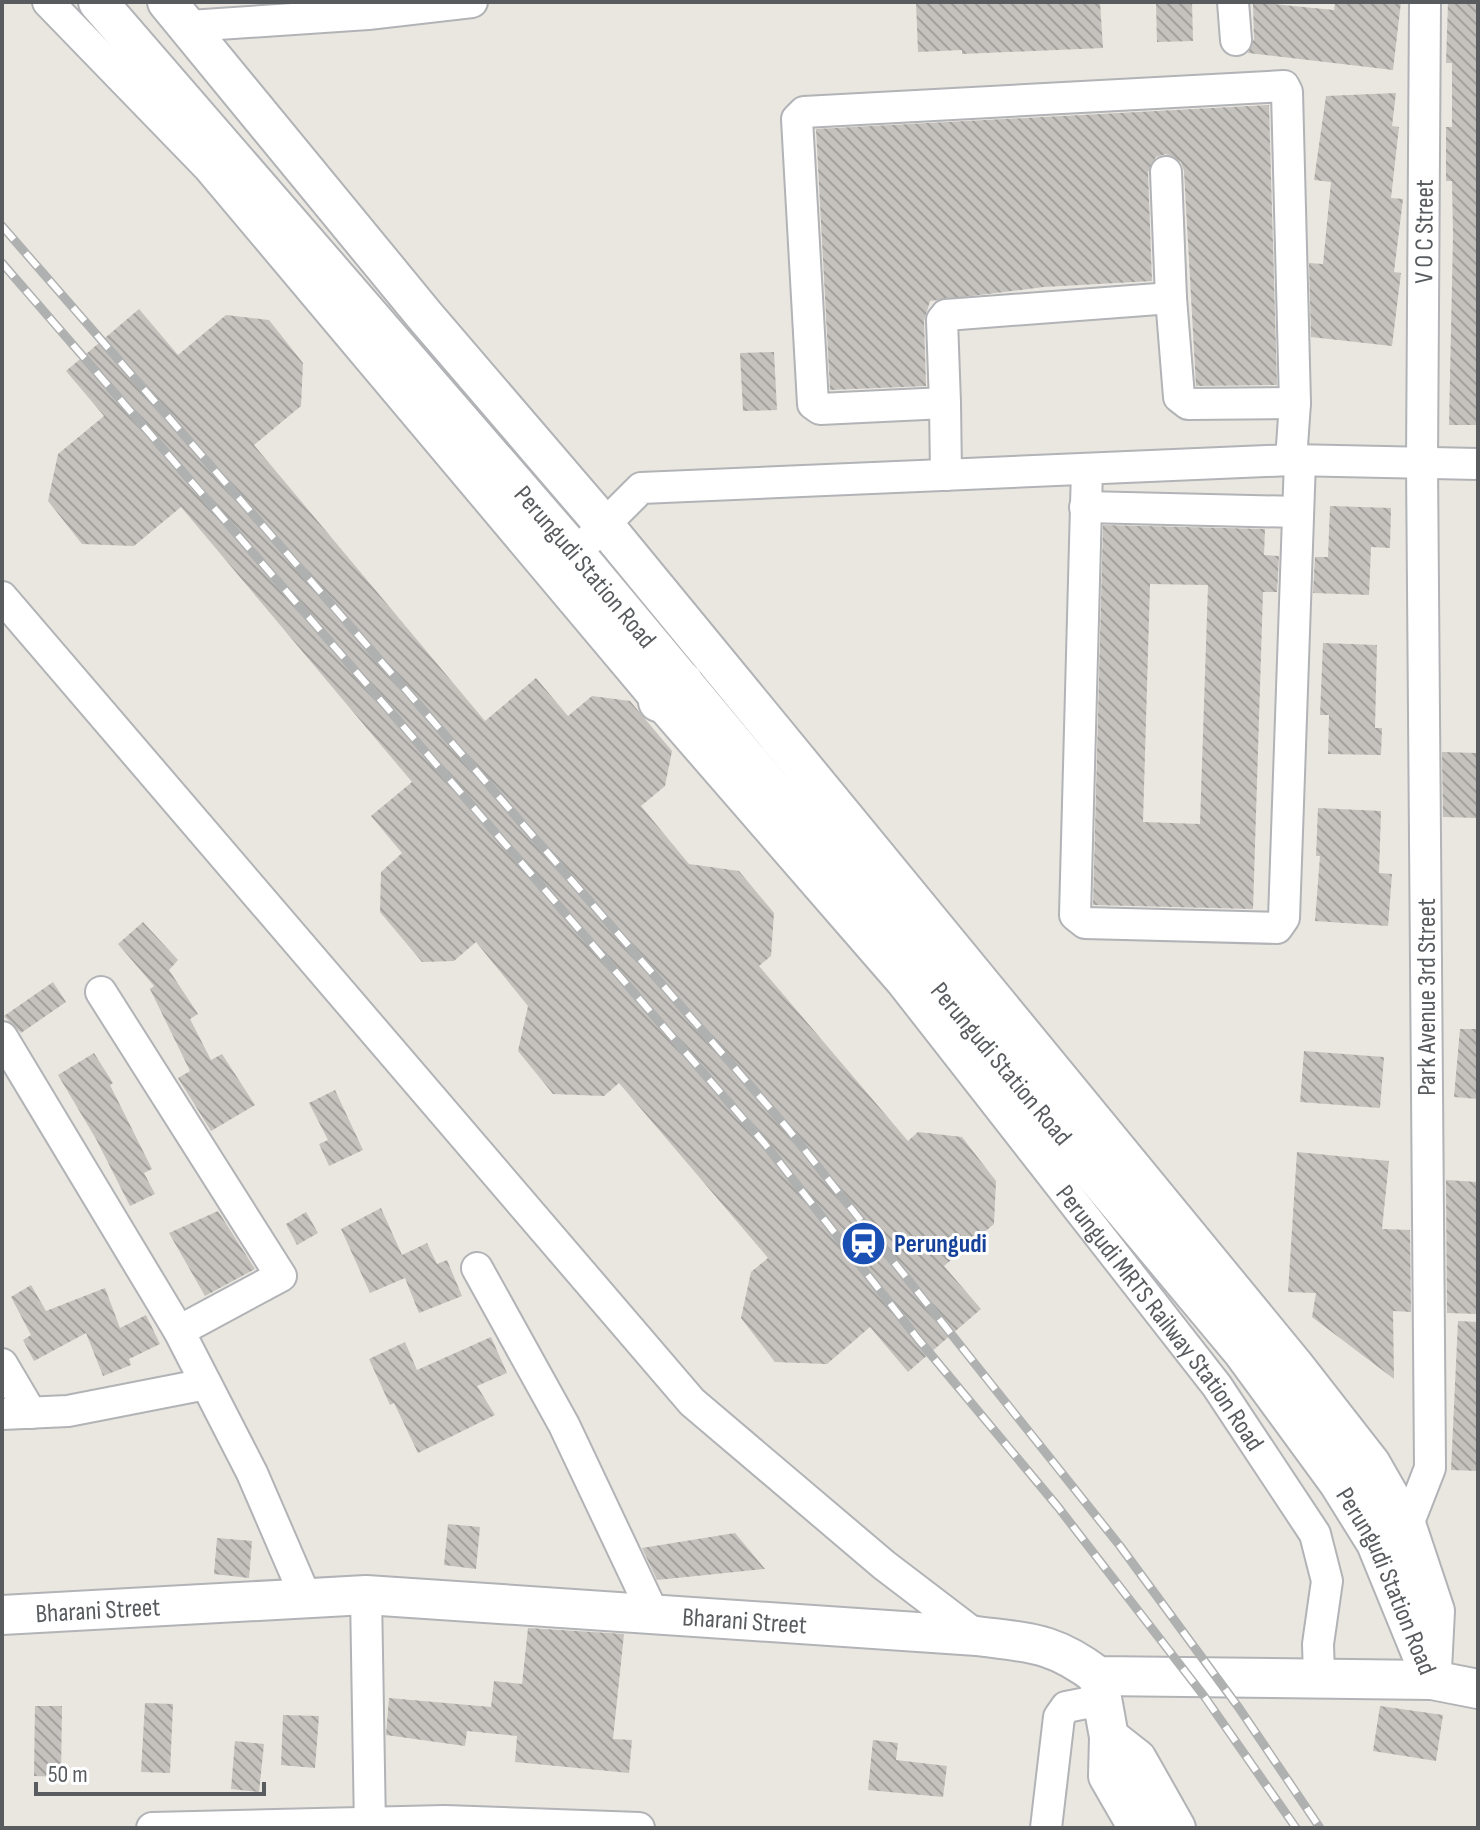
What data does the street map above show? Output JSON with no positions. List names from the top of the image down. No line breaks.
{"streets":{"street":["V O C Street","Perungudi Station Road","Park Avenue 3rd Street","Perungudi MRTS Railway Station Road","Bharani Street"]},"crossings":[["V O C Street","Park Avenue 3rd Street"],["Perungudi Station Road","Park Avenue 3rd Street"],["Perungudi Station Road","Perungudi MRTS Railway Station Road"]],"places":{"station":["Perungudi"]},"scale_bar":"50 m"}
